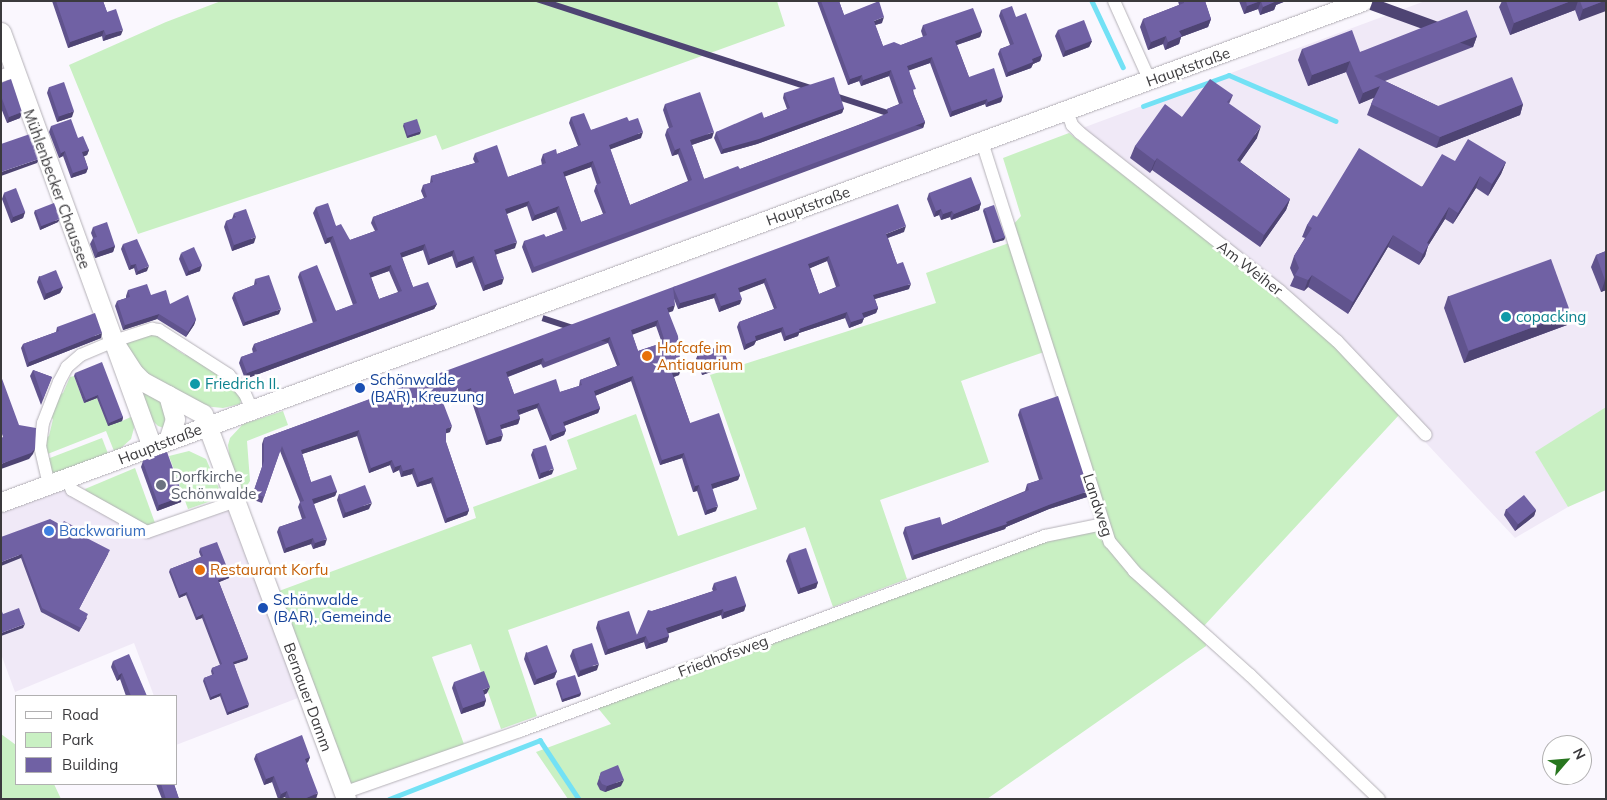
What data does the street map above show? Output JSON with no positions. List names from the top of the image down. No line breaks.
{"streets":{"main road":["Hauptstraße","Mühlenbecker Chaussee","Bernauer Damm"],"street":["Am Weiher","Landweg","Friedhofsweg"]},"crossings":[["Hauptstraße","Mühlenbecker Chaussee"],["Hauptstraße","Am Weiher"],["Hauptstraße","Landweg"],["Hauptstraße","Bernauer Damm"],["Mühlenbecker Chaussee","Bernauer Damm"],["Landweg","Friedhofsweg"],["Friedhofsweg","Bernauer Damm"]],"places":["copacking","Hofcafe im Antiquarium","Friedrich II.","Schönwalde (BAR), Kreuzung","Dorfkirche Schönwalde","Backwarium","Restaurant Korfu","Schönwalde (BAR), Gemeinde"],"legend":["Road","Park","Building"],"north":"top right"}
